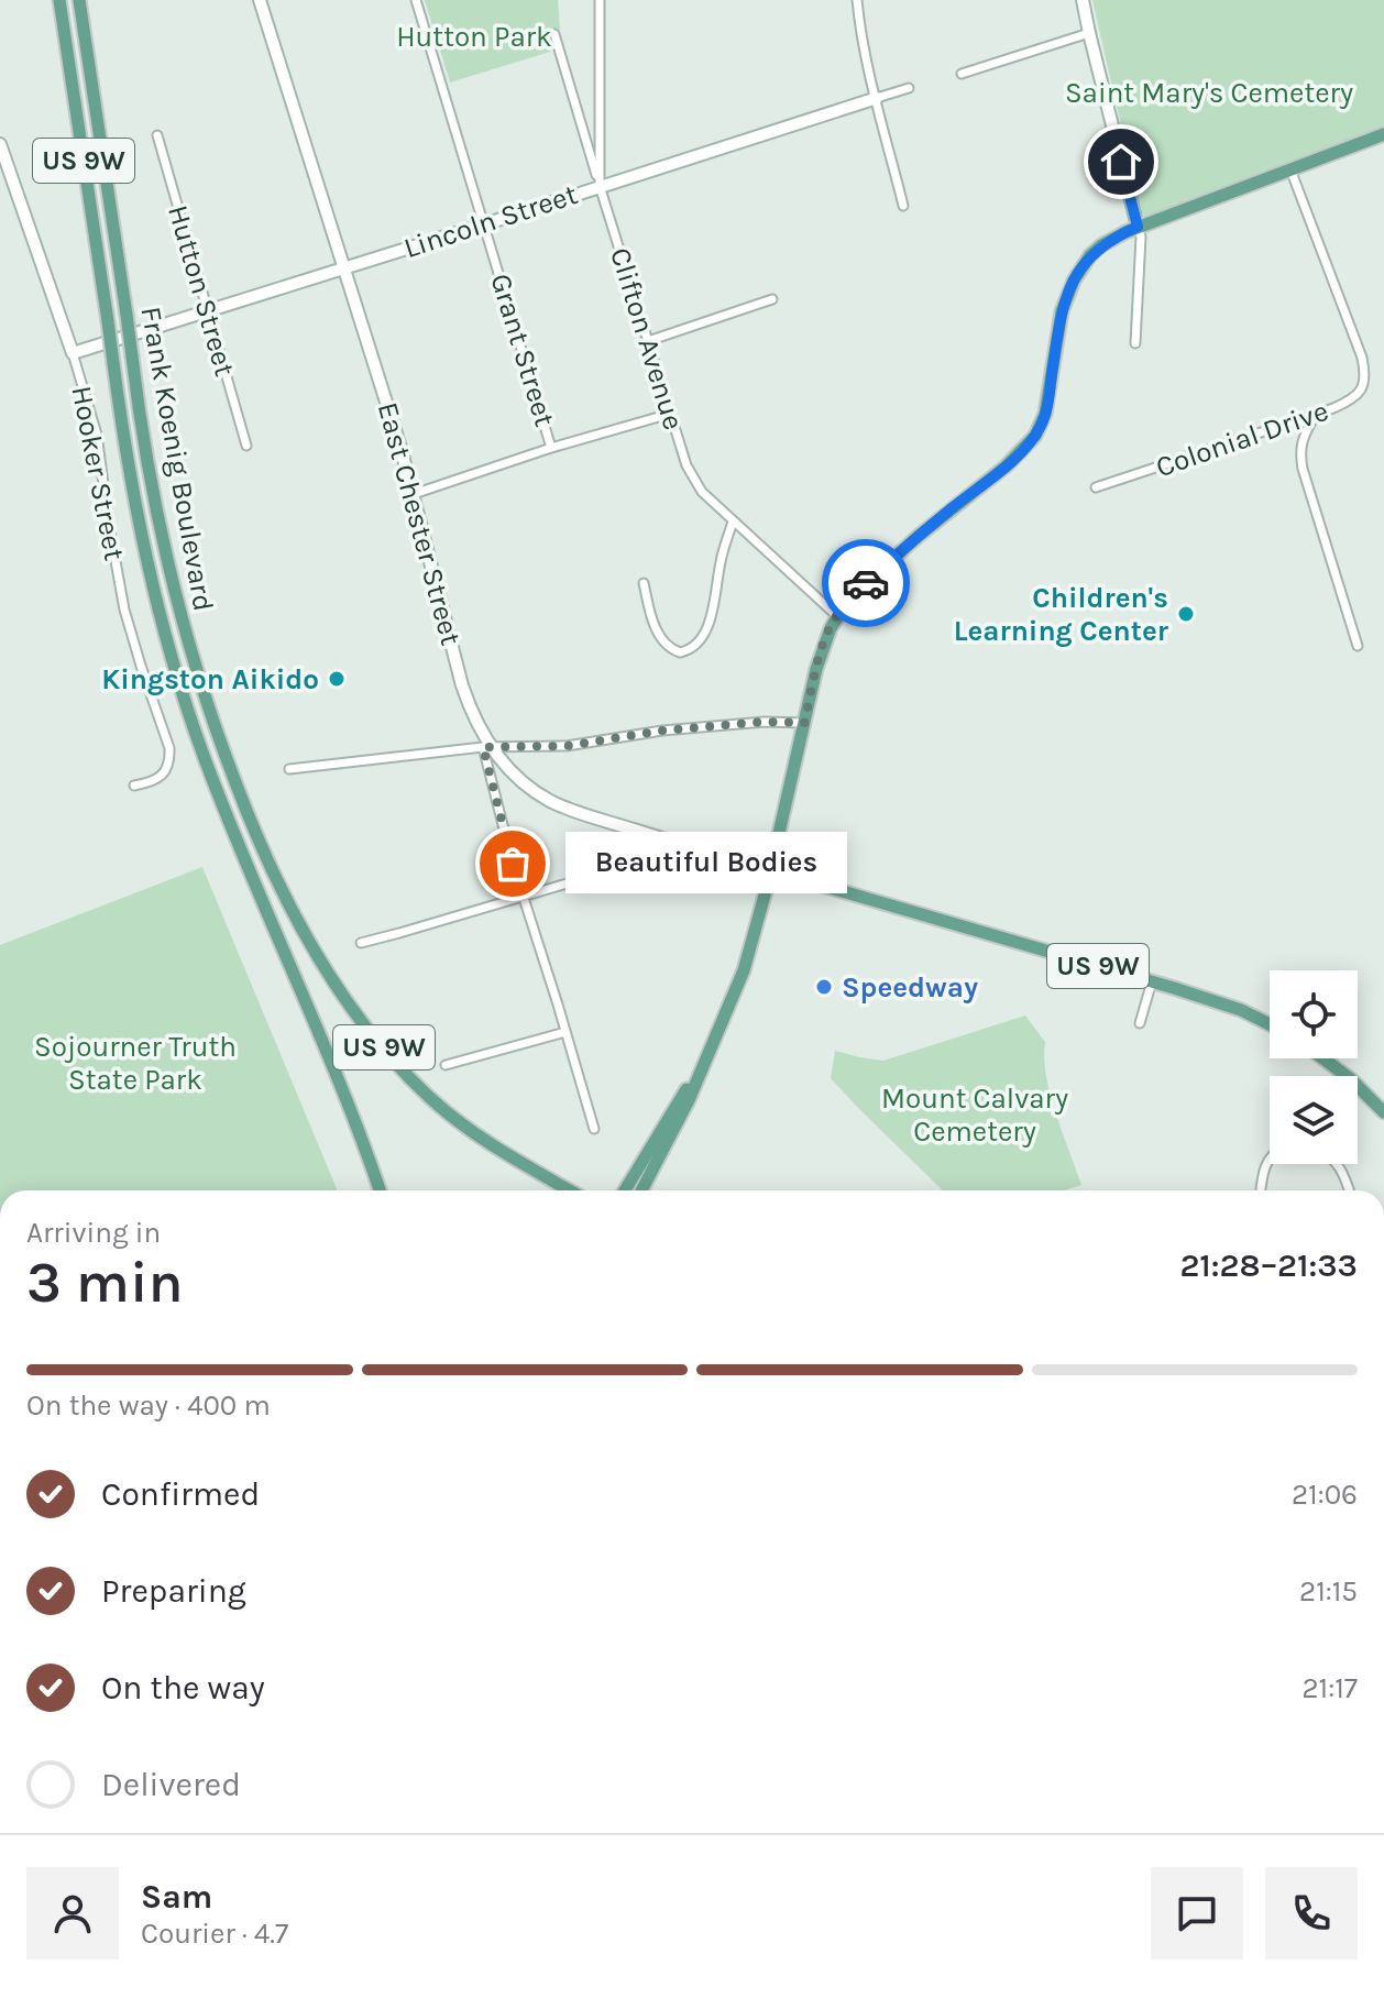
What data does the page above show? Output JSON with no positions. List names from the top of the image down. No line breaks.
{"streets":{"main road":["US 9W","Frank Koenig Boulevard"],"street":["Lincoln Street","Hutton Street","Clifton Avenue","Grant Street","Colonial Drive","Hooker Street","East Chester Street"]},"crossings":[["US 9W","East Chester Street"],["Lincoln Street","Hutton Street"],["Lincoln Street","Clifton Avenue"],["Lincoln Street","Grant Street"],["Lincoln Street","Hooker Street"],["Lincoln Street","East Chester Street"]],"parks":["Hutton Park","Saint Mary's Cemetery","Sojourner Truth State Park","Mount Calvary Cemetery"],"places":["Children's Learning Center","Kingston Aikido","Beautiful Bodies","Speedway"],"page":{"bubble":"Beautiful Bodies","heading":["3 min","Arriving in","21:28–21:33"],"panel":["Sam","Courier · 4.7"],"bar":"On the way · 400 m","list":[["Confirmed","21:06"],["Preparing","21:15"],["On the way","21:17"],"Delivered"]}}
